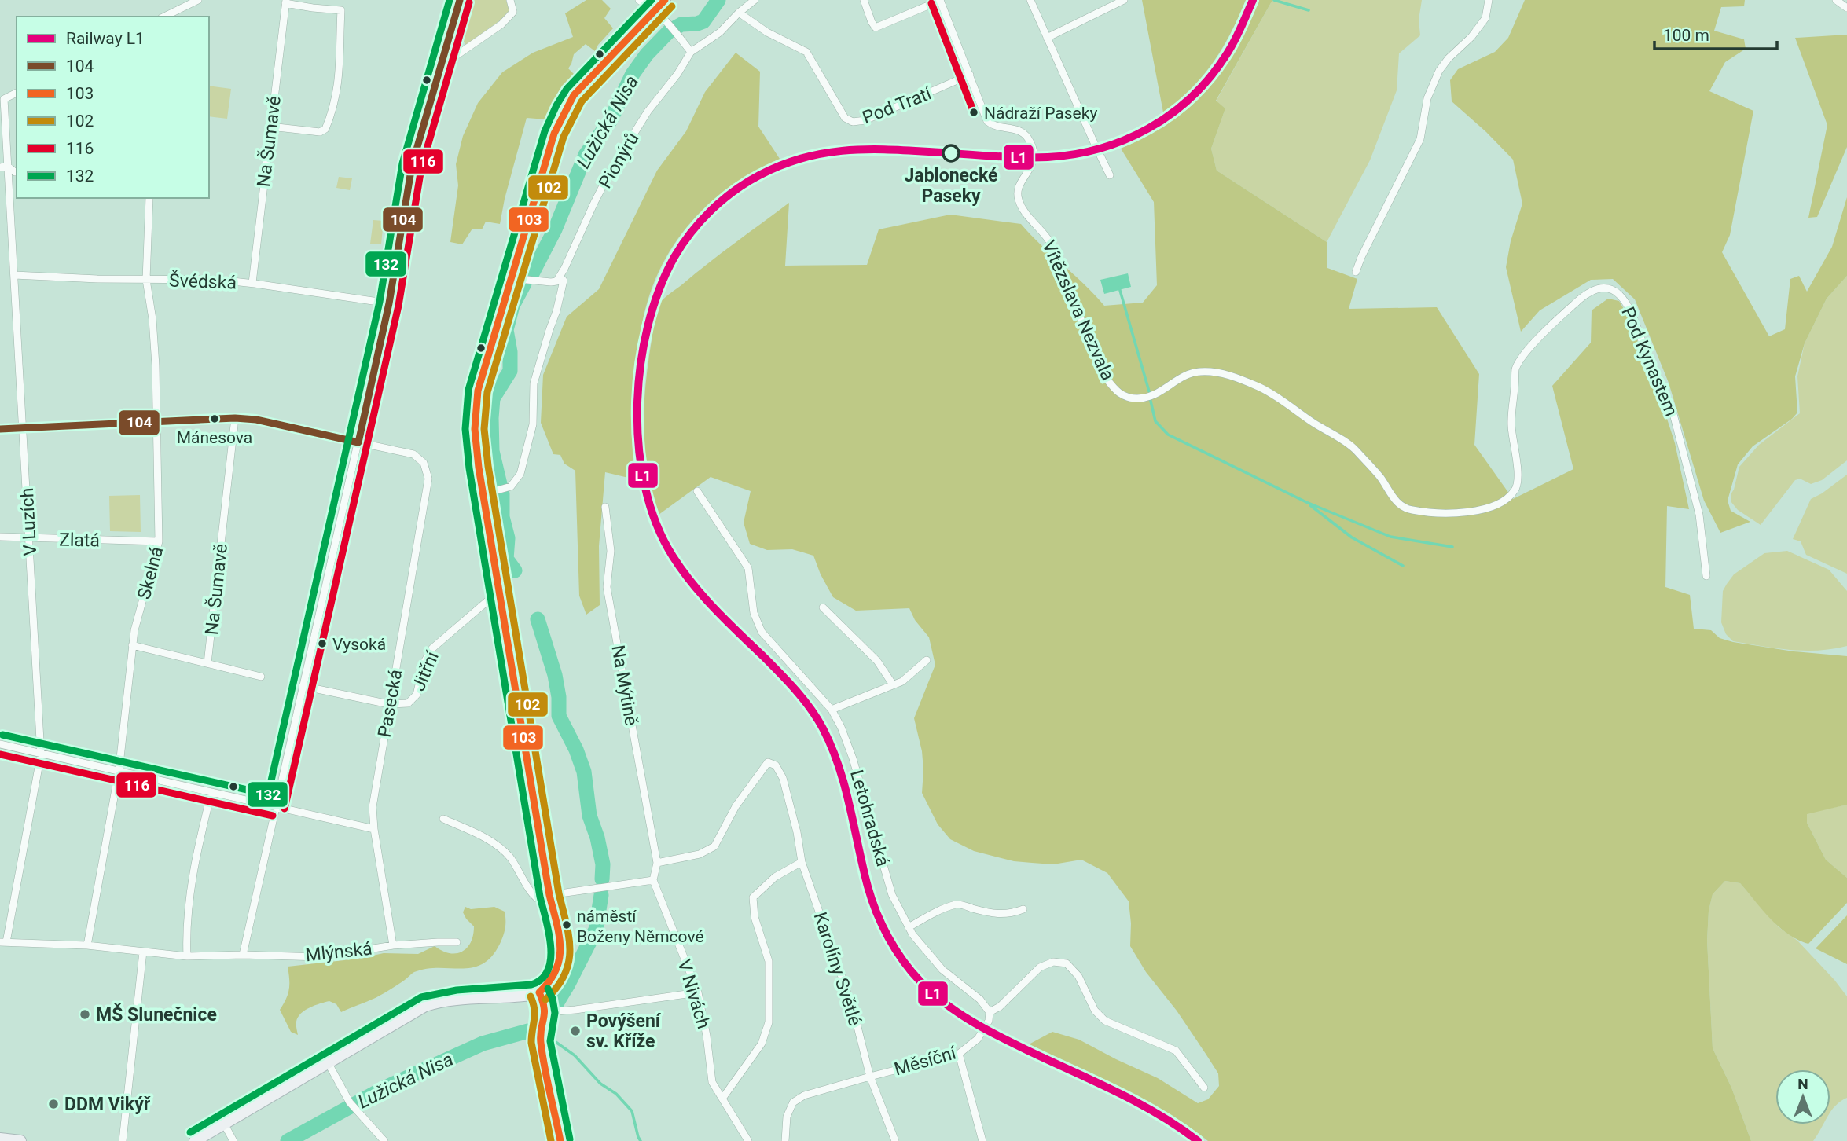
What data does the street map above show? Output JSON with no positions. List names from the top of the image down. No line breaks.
{"streets":{"street":["Pod Tratí","Na Šumavě","Pionýrů","Švédská","Vítězslava Nezvala","Pod Kynastem","V Luzích","Zlatá","Skelná","Jitřní","Na Mýtině","Pasecká","Letohradská","Mlýnská","Karolíny Světlé","V Nivách","Měsíční"]},"crossings":[["Pod Tratí","Pionýrů"],["Pod Tratí","Vítězslava Nezvala"],["Na Šumavě","Švédská"],["Švédská","V Luzích"],["Švédská","Skelná"],["Vítězslava Nezvala","Pod Kynastem"],["V Luzích","Zlatá"],["V Luzích","Mlýnská"],["Zlatá","Skelná"],["Skelná","Mlýnská"],["Jitřní","Pasecká"],["Na Mýtině","Karolíny Světlé"],["Na Mýtině","V Nivách"],["Pasecká","Mlýnská"],["Letohradská","Měsíční"],["Karolíny Světlé","Měsíční"]],"water":["Lužická Nisa"],"places":["Nádraží Paseky","Jablonecké Paseky","Mánesova","Vysoká","náměstí Boženy Němcové","MŠ Slunečnice","Povýšení sv. Kříže","DDM Vikýř"],"lines":["rail line L1","transit line 104","transit line 103","transit line 132","transit line 116","transit line 102"],"legend":["Railway L1","104","103","102","116","132"],"scale_bar":"100 m","north":"top"}
